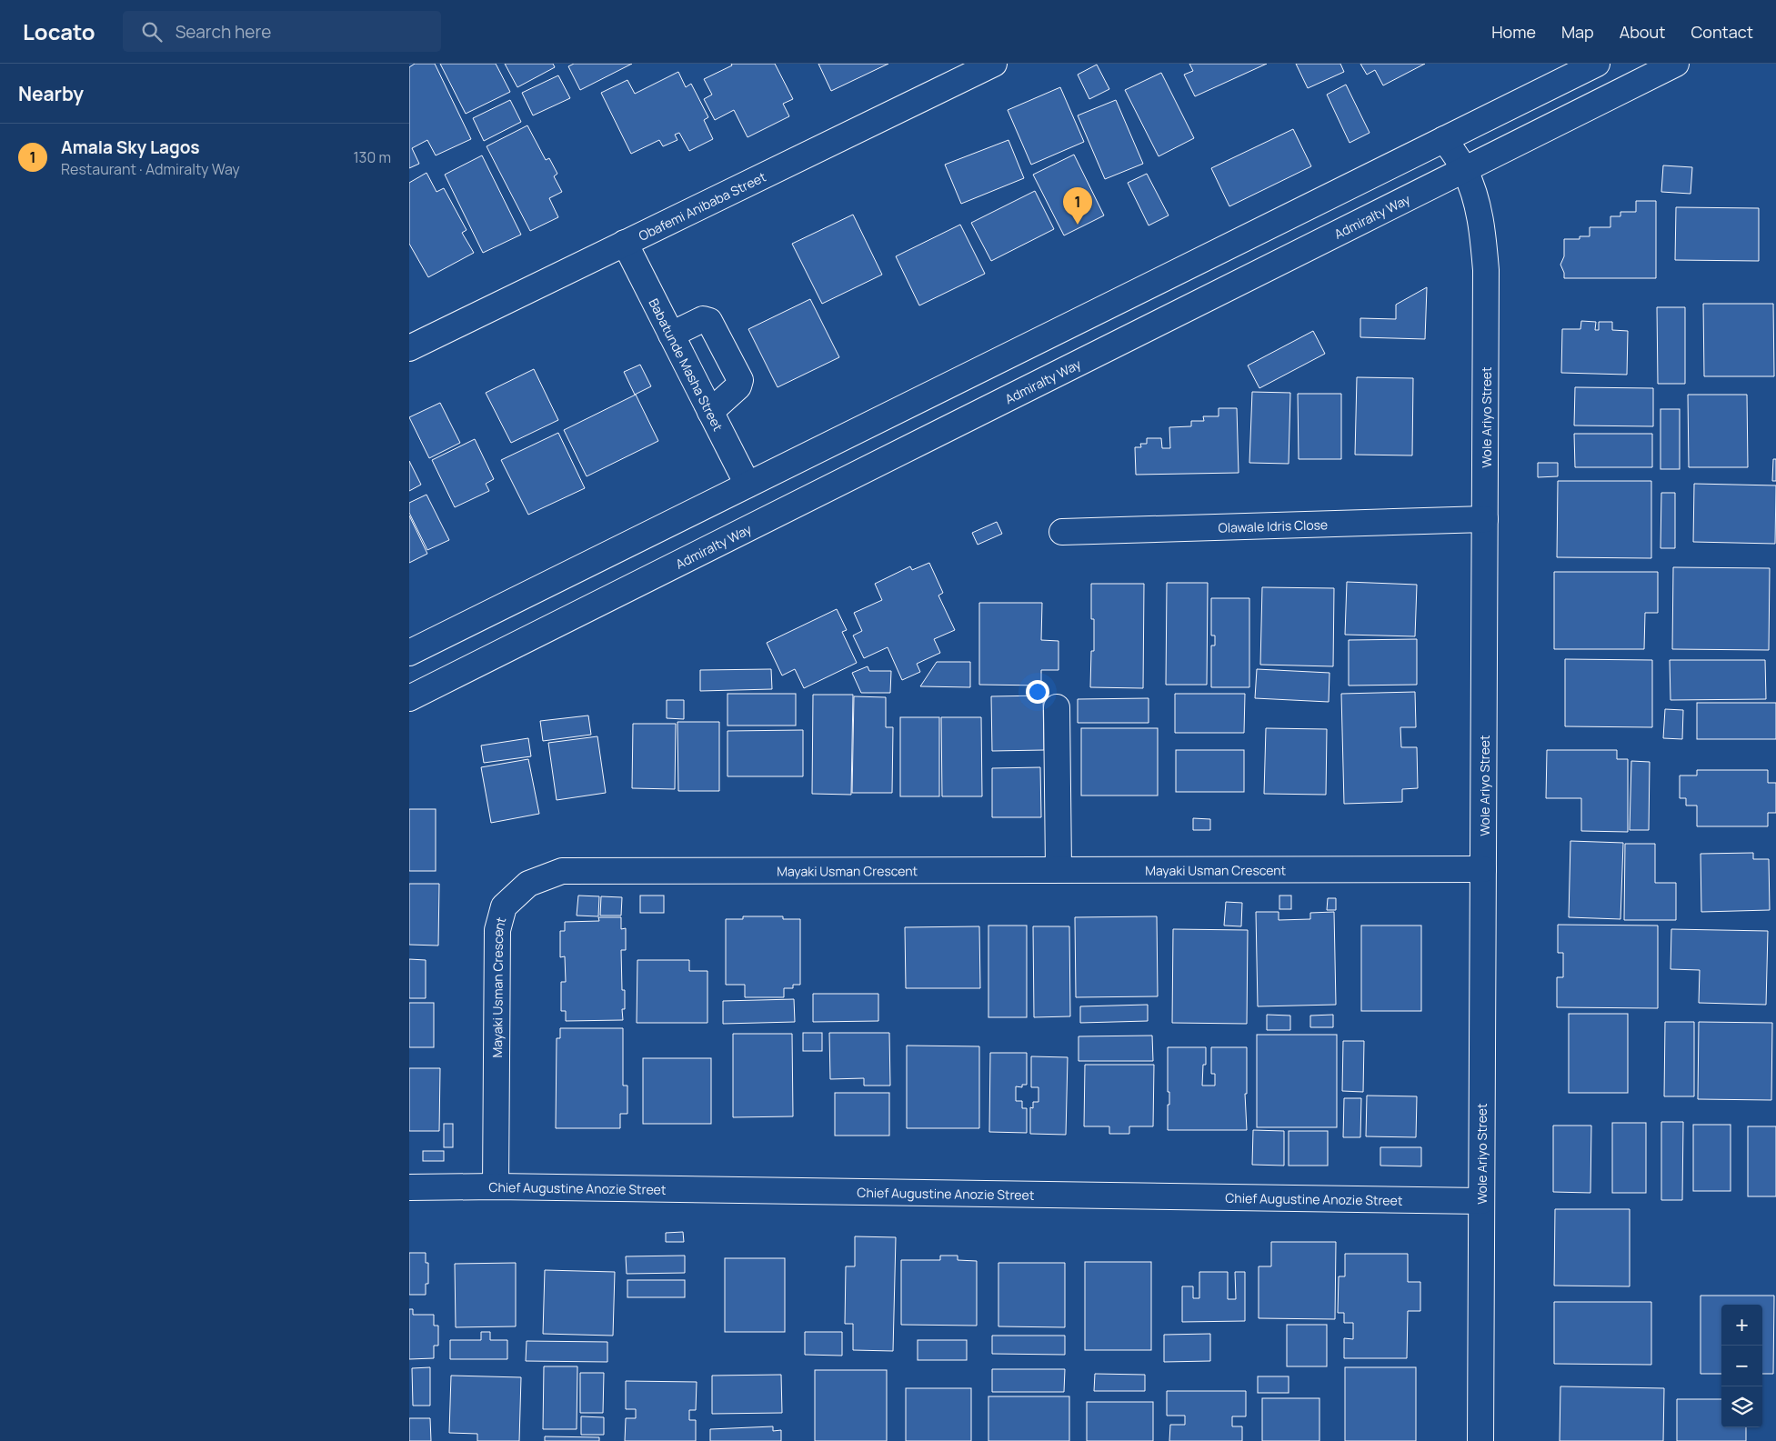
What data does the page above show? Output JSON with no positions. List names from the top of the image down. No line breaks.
{"streets":{"street":["Obafemi Anibaba Street","Admiralty Way","Babatunde Masha Street","Wole Ariyo Street","Olawale Idris Close","Mayaki Usman Crescent","Chief Augustine Anozie Street"]},"crossings":[["Obafemi Anibaba Street","Babatunde Masha Street"],["Admiralty Way","Wole Ariyo Street"],["Wole Ariyo Street","Olawale Idris Close"],["Wole Ariyo Street","Mayaki Usman Crescent"],["Wole Ariyo Street","Chief Augustine Anozie Street"],["Mayaki Usman Crescent","Chief Augustine Anozie Street"]],"page":{"header":"Locato","search":"Search here","nav":["Home","Map","About","Contact"],"heading":"Nearby","list":[{"mark":"1","name":"Amala Sky Lagos","note":"Restaurant · Admiralty Way","value":"130 m"}],"pins":"1","map_buttons":["+","−"]}}
